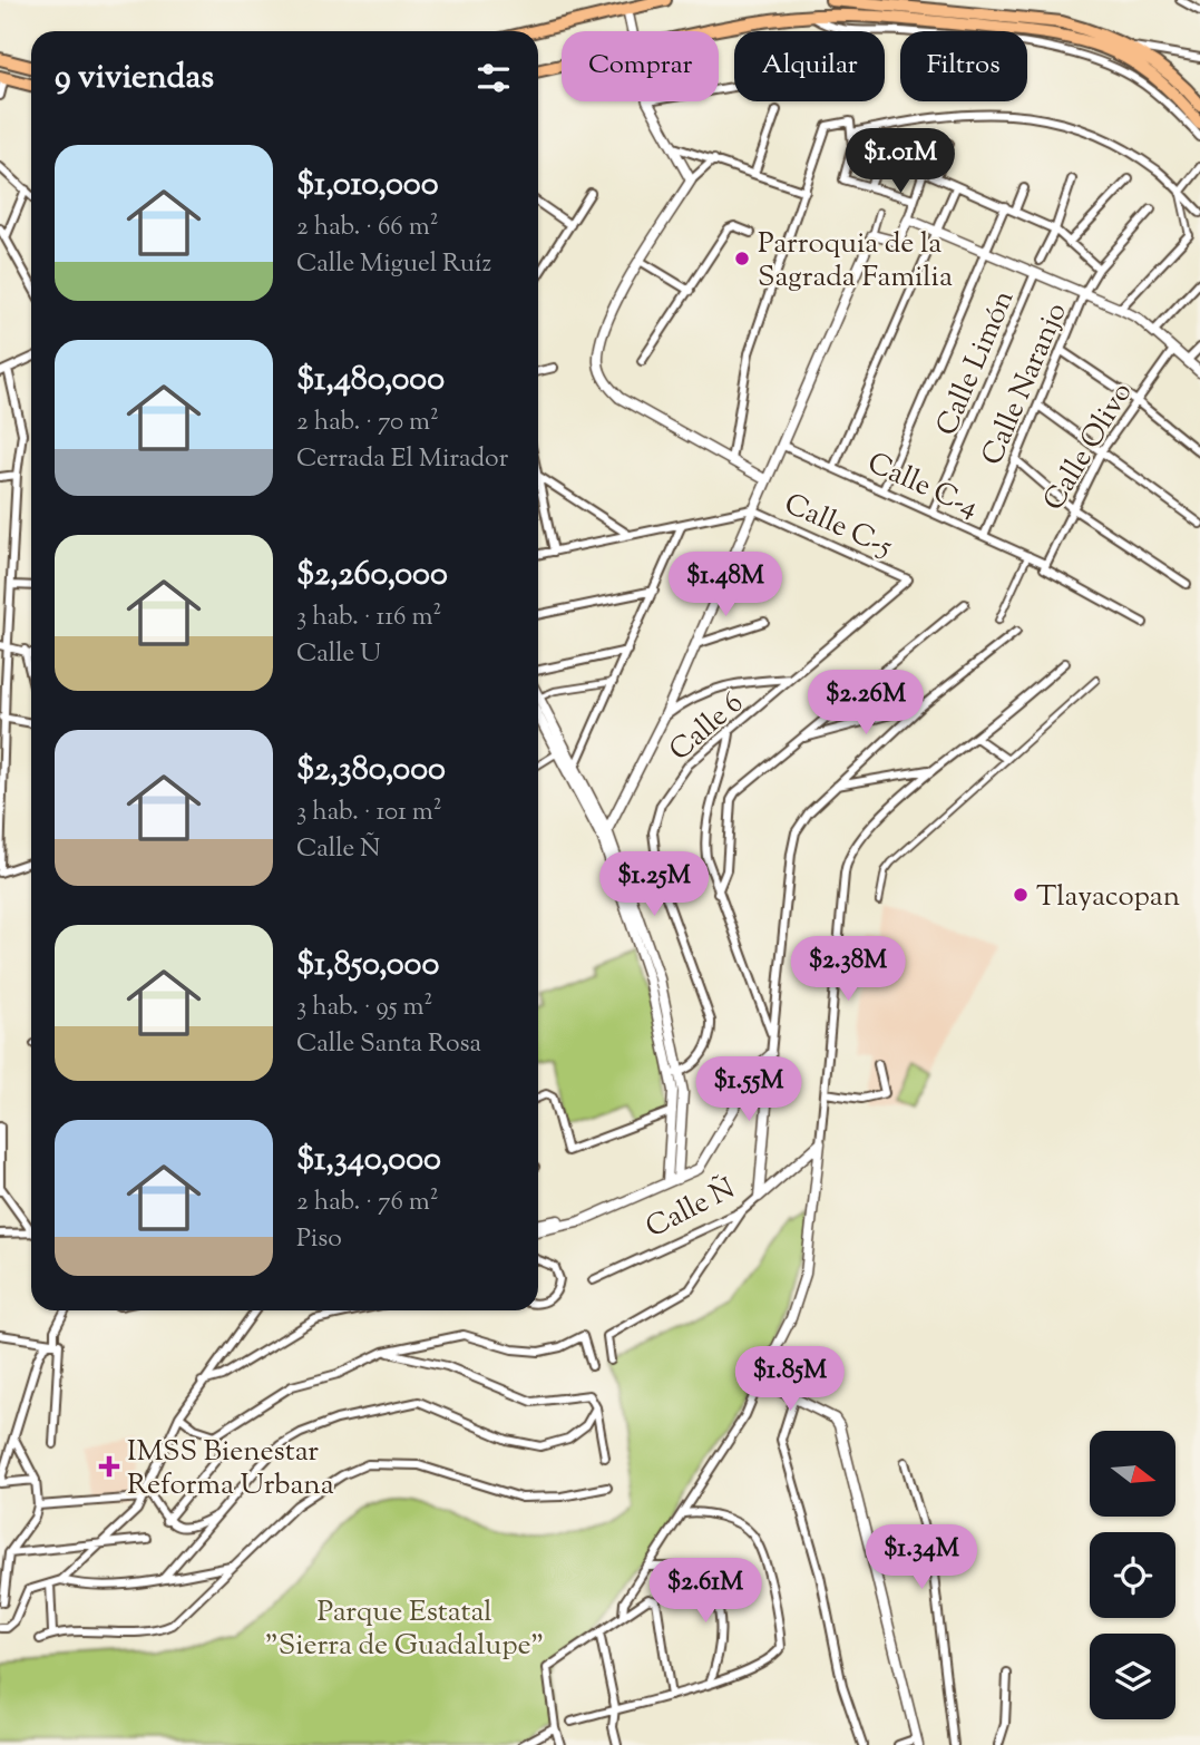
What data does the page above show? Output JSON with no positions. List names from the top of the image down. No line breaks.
{"streets":{"street":["Calle Limón","Calle Naranjo","Calle Olivo","Calle C-4","Calle C-5","Calle 6","Calle Ñ"]},"crossings":[["Calle Limón","Calle C-4"],["Calle Naranjo","Calle C-4"],["Calle Olivo","Calle C-4"],["Calle C-5","Calle 6"]],"parks":["Parque Estatal \"Sierra de Guadalupe\""],"places":{"other":["Parroquia de la Sagrada Familia","Tlayacopan"],"health":["IMSS Bienestar Reforma Urbana"]},"north":"right","page":{"chip":["Comprar","Alquilar","Filtros"],"heading":"9 viviendas","list":[{"name":"$1,010,000","note":"2 hab. · 66 m² · Calle Miguel Ruíz"},{"name":"$1,480,000","note":"2 hab. · 70 m² · Cerrada El Mirador"},{"name":"$2,260,000","note":"3 hab. · 116 m² · Calle U"},{"name":"$2,380,000","note":"3 hab. · 101 m² · Calle Ñ"},{"name":"$1,850,000","note":"3 hab. · 95 m² · Calle Santa Rosa"},{"name":"$1,340,000","note":"2 hab. · 76 m² · Piso"}],"price":["$1.01M","$1.48M","$2.26M","$1.25M","$2.38M","$1.55M","$1.85M","$1.34M","$2.61M"]}}
